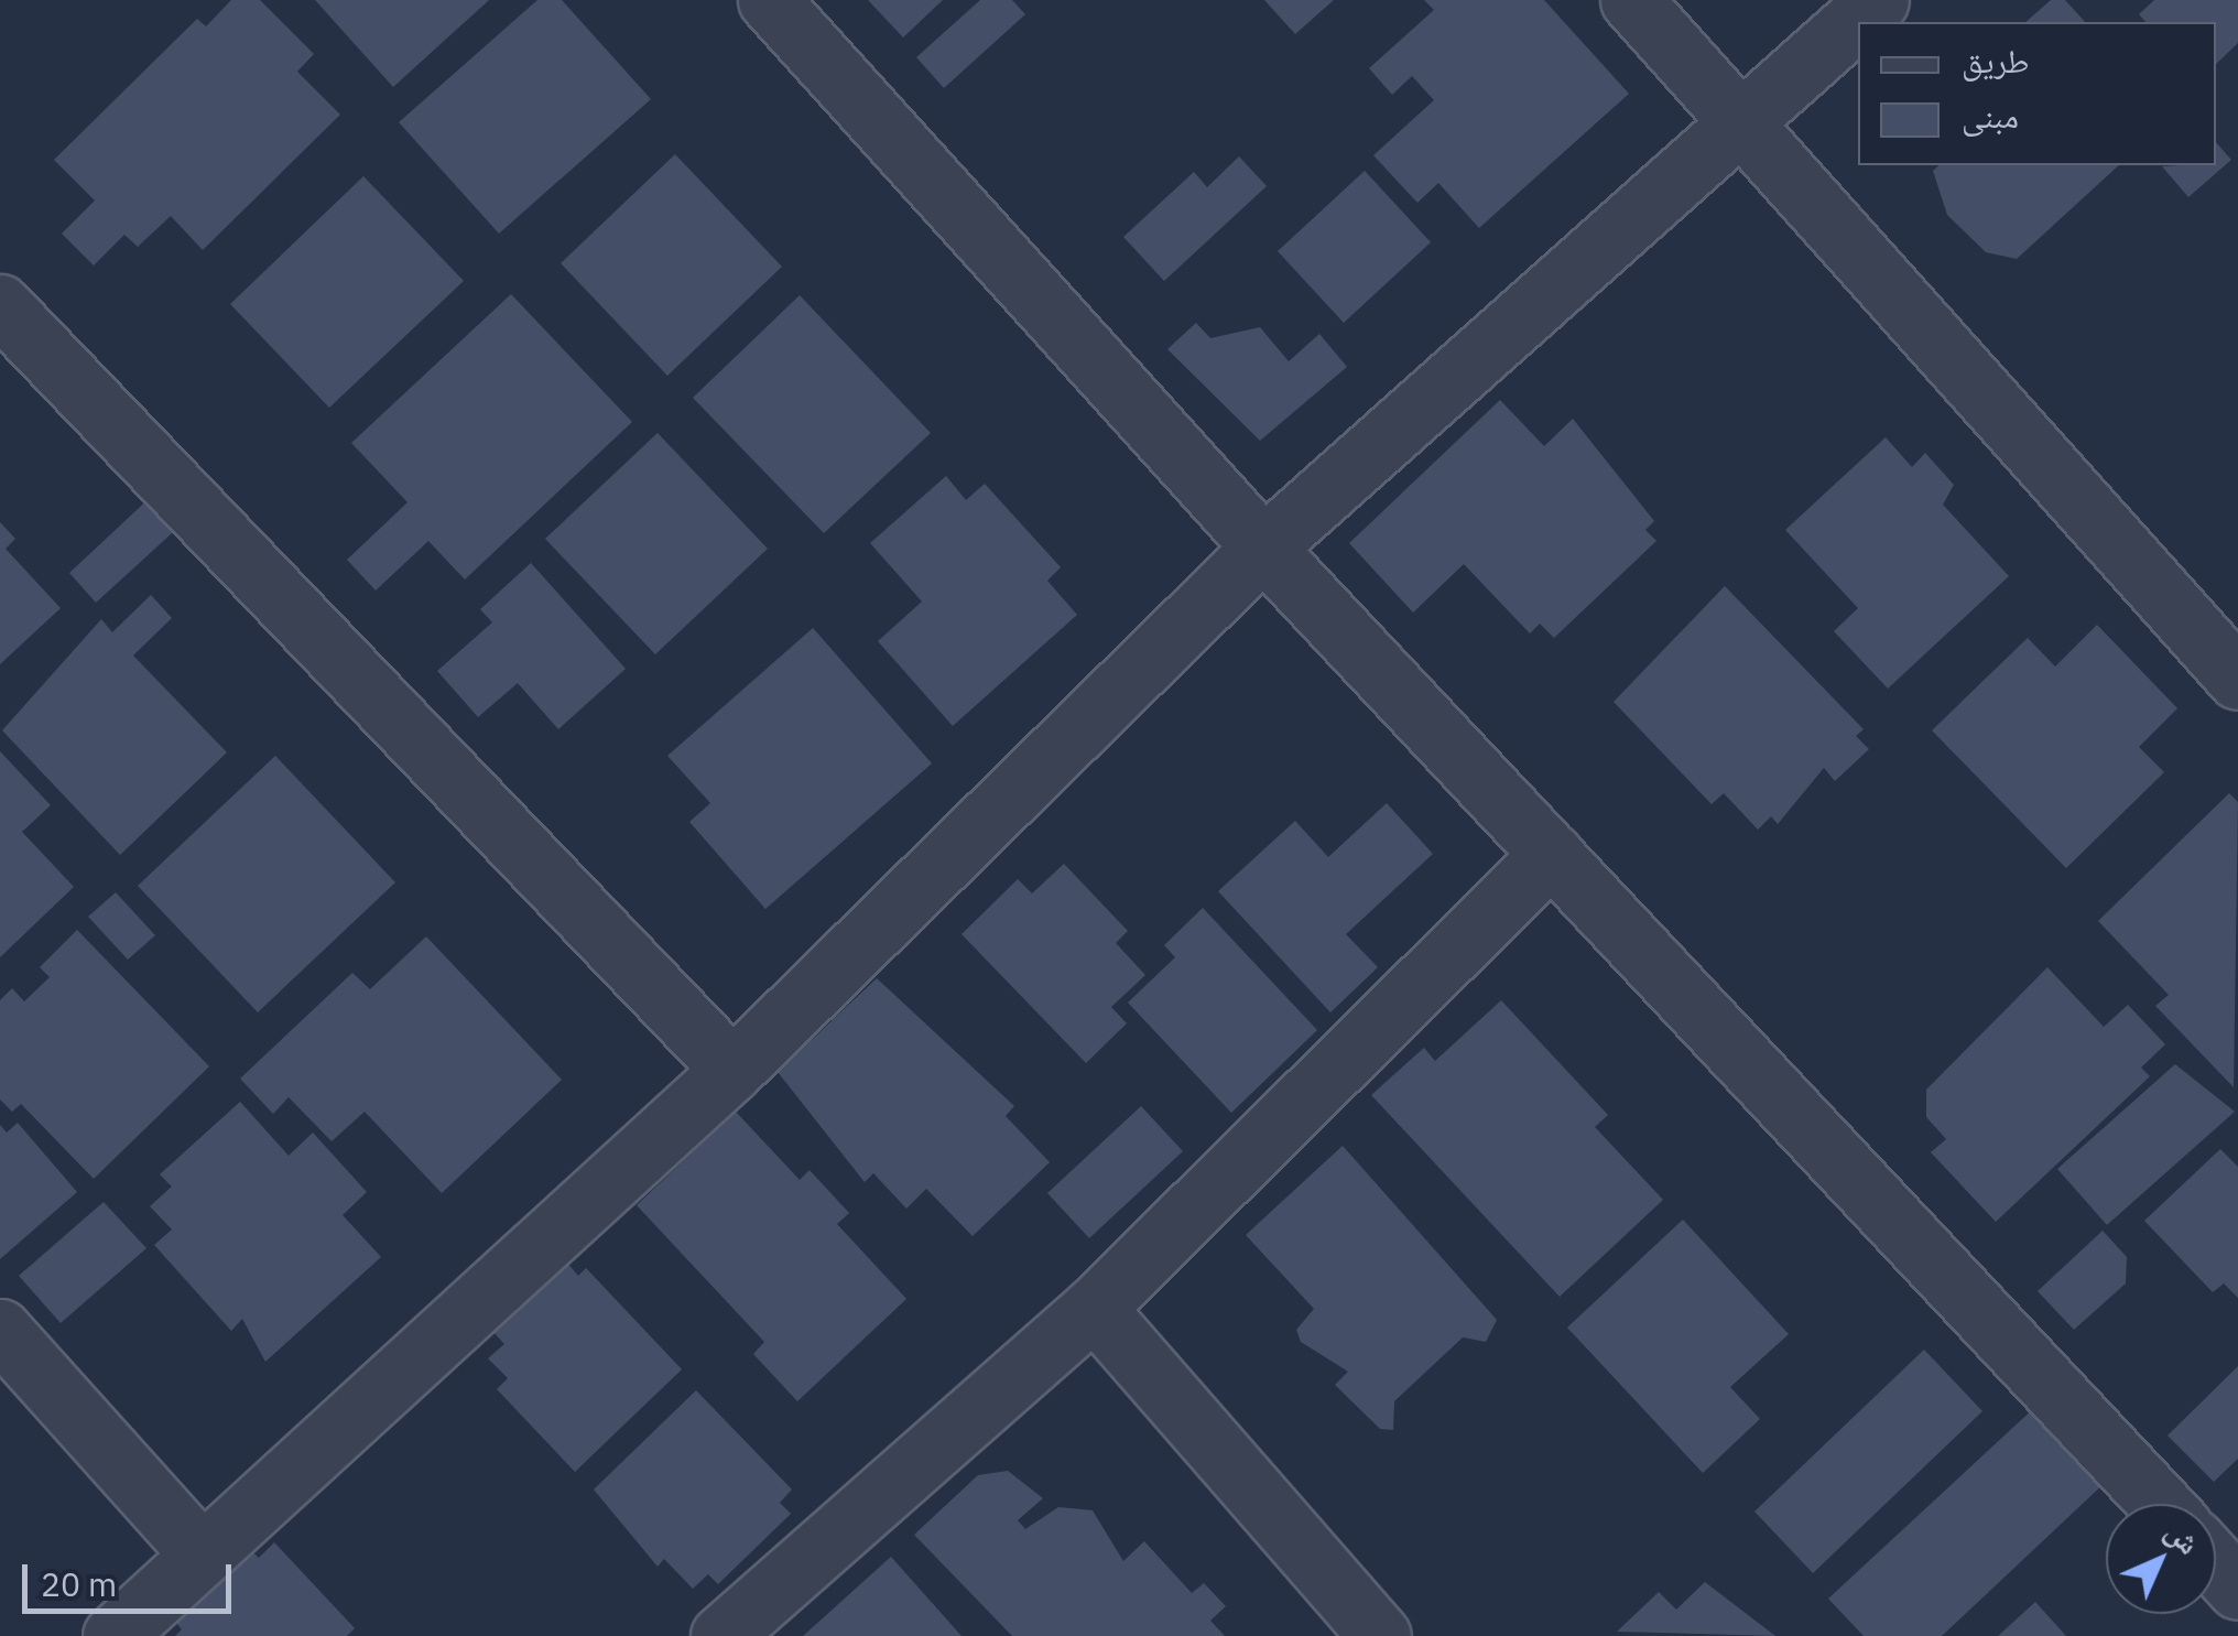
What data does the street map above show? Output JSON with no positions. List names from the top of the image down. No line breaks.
{"legend":["طريق","مبنى"],"scale_bar":"20 m","north":"top right"}
